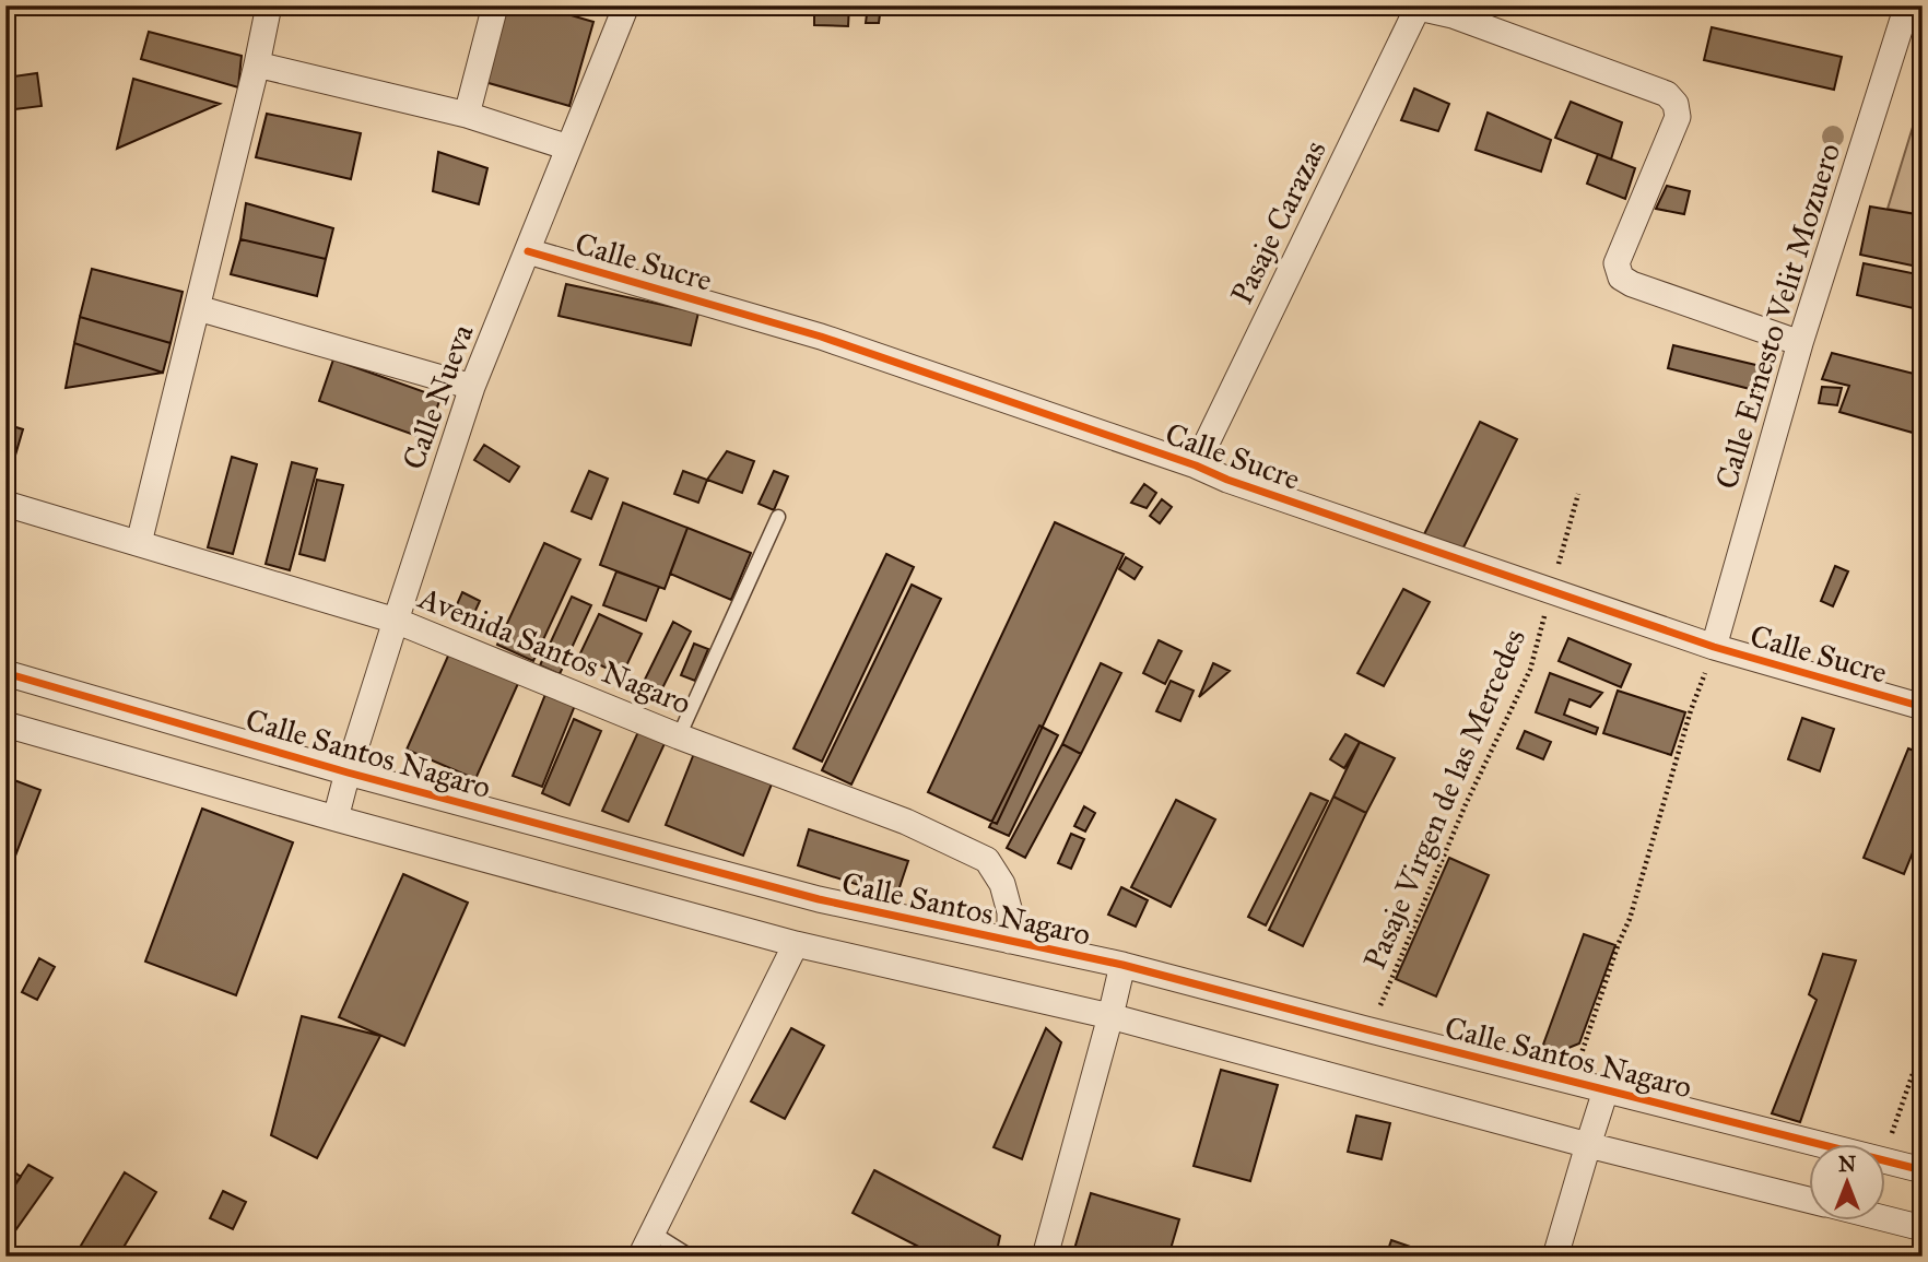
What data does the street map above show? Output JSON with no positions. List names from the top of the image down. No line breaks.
{"streets":{"street":["Pasaje Carazas","Calle Sucre","Calle Ernesto Velit Mozuero","Calle Nueva","Avenida Santos Nagaro","Calle Santos Nagaro"],"path":["Pasaje Virgen de las Mercedes"]},"crossings":[["Pasaje Carazas","Calle Sucre"],["Calle Sucre","Calle Ernesto Velit Mozuero"],["Calle Sucre","Calle Nueva"],["Calle Sucre","Pasaje Virgen de las Mercedes"],["Calle Nueva","Avenida Santos Nagaro"],["Calle Nueva","Calle Santos Nagaro"],["Avenida Santos Nagaro","Calle Santos Nagaro"],["Calle Santos Nagaro","Pasaje Virgen de las Mercedes"]],"north":"top"}
